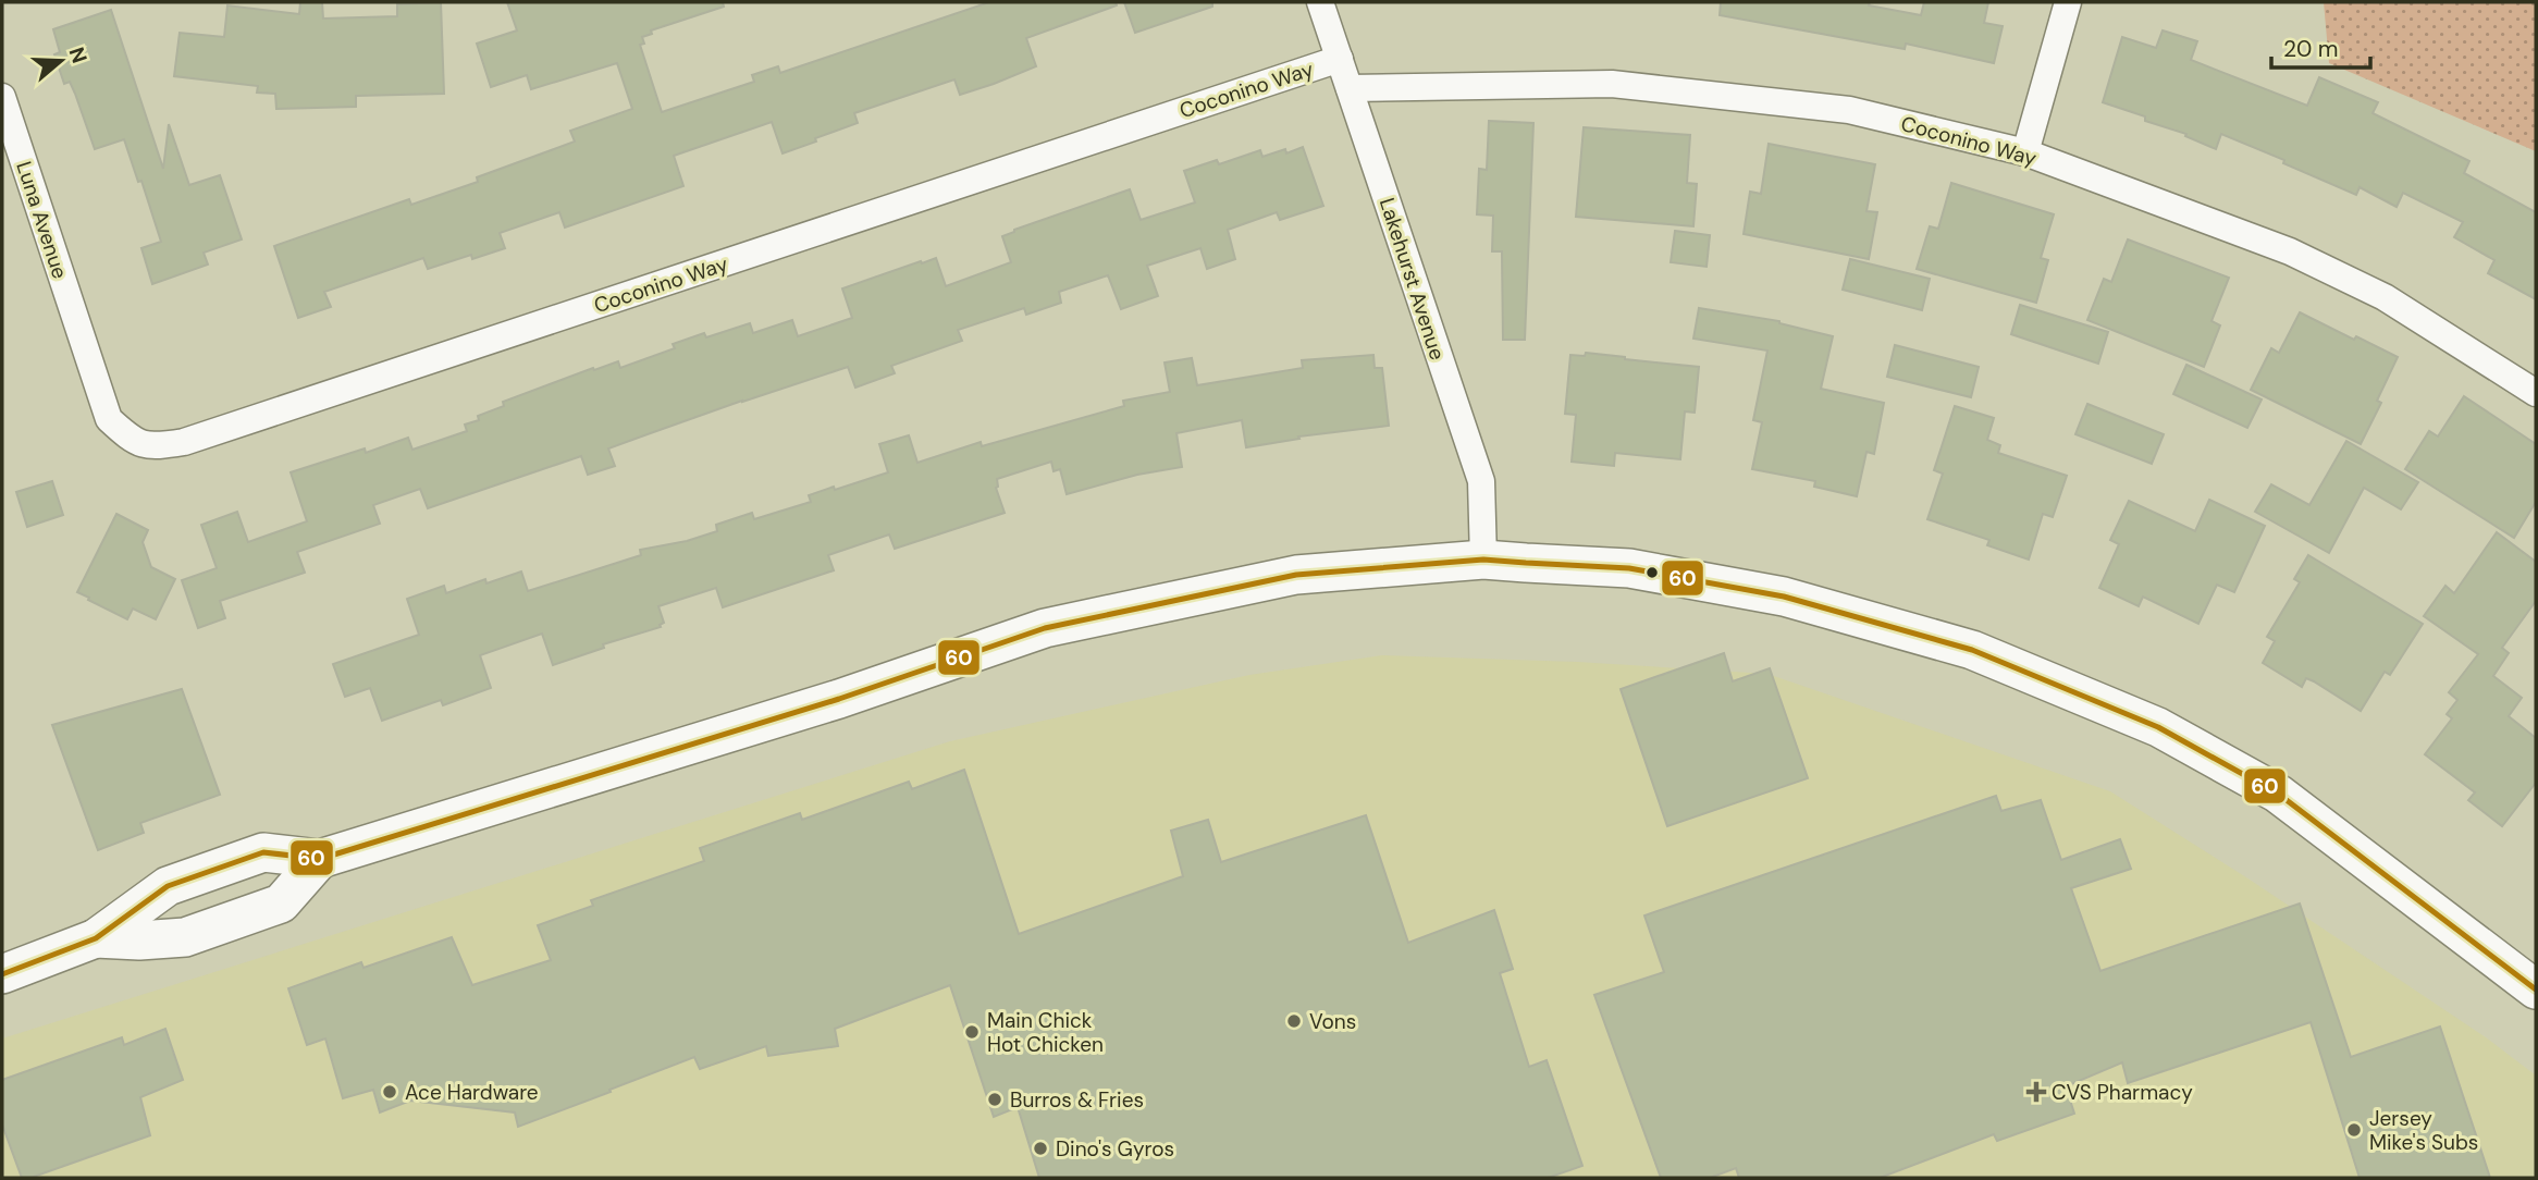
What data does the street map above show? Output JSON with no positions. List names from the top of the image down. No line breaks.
{"streets":{"street":["Coconino Way","Luna Avenue","Lakehurst Avenue"]},"crossings":[["Coconino Way","Luna Avenue"],["Coconino Way","Lakehurst Avenue"]],"places":{"other":["Vons","Main Chick Hot Chicken","Ace Hardware","Burros & Fries","Jersey Mike's Subs","Dino's Gyros"],"health":["CVS Pharmacy"]},"lines":["transit line 60"],"scale_bar":"20 m","north":"right"}
